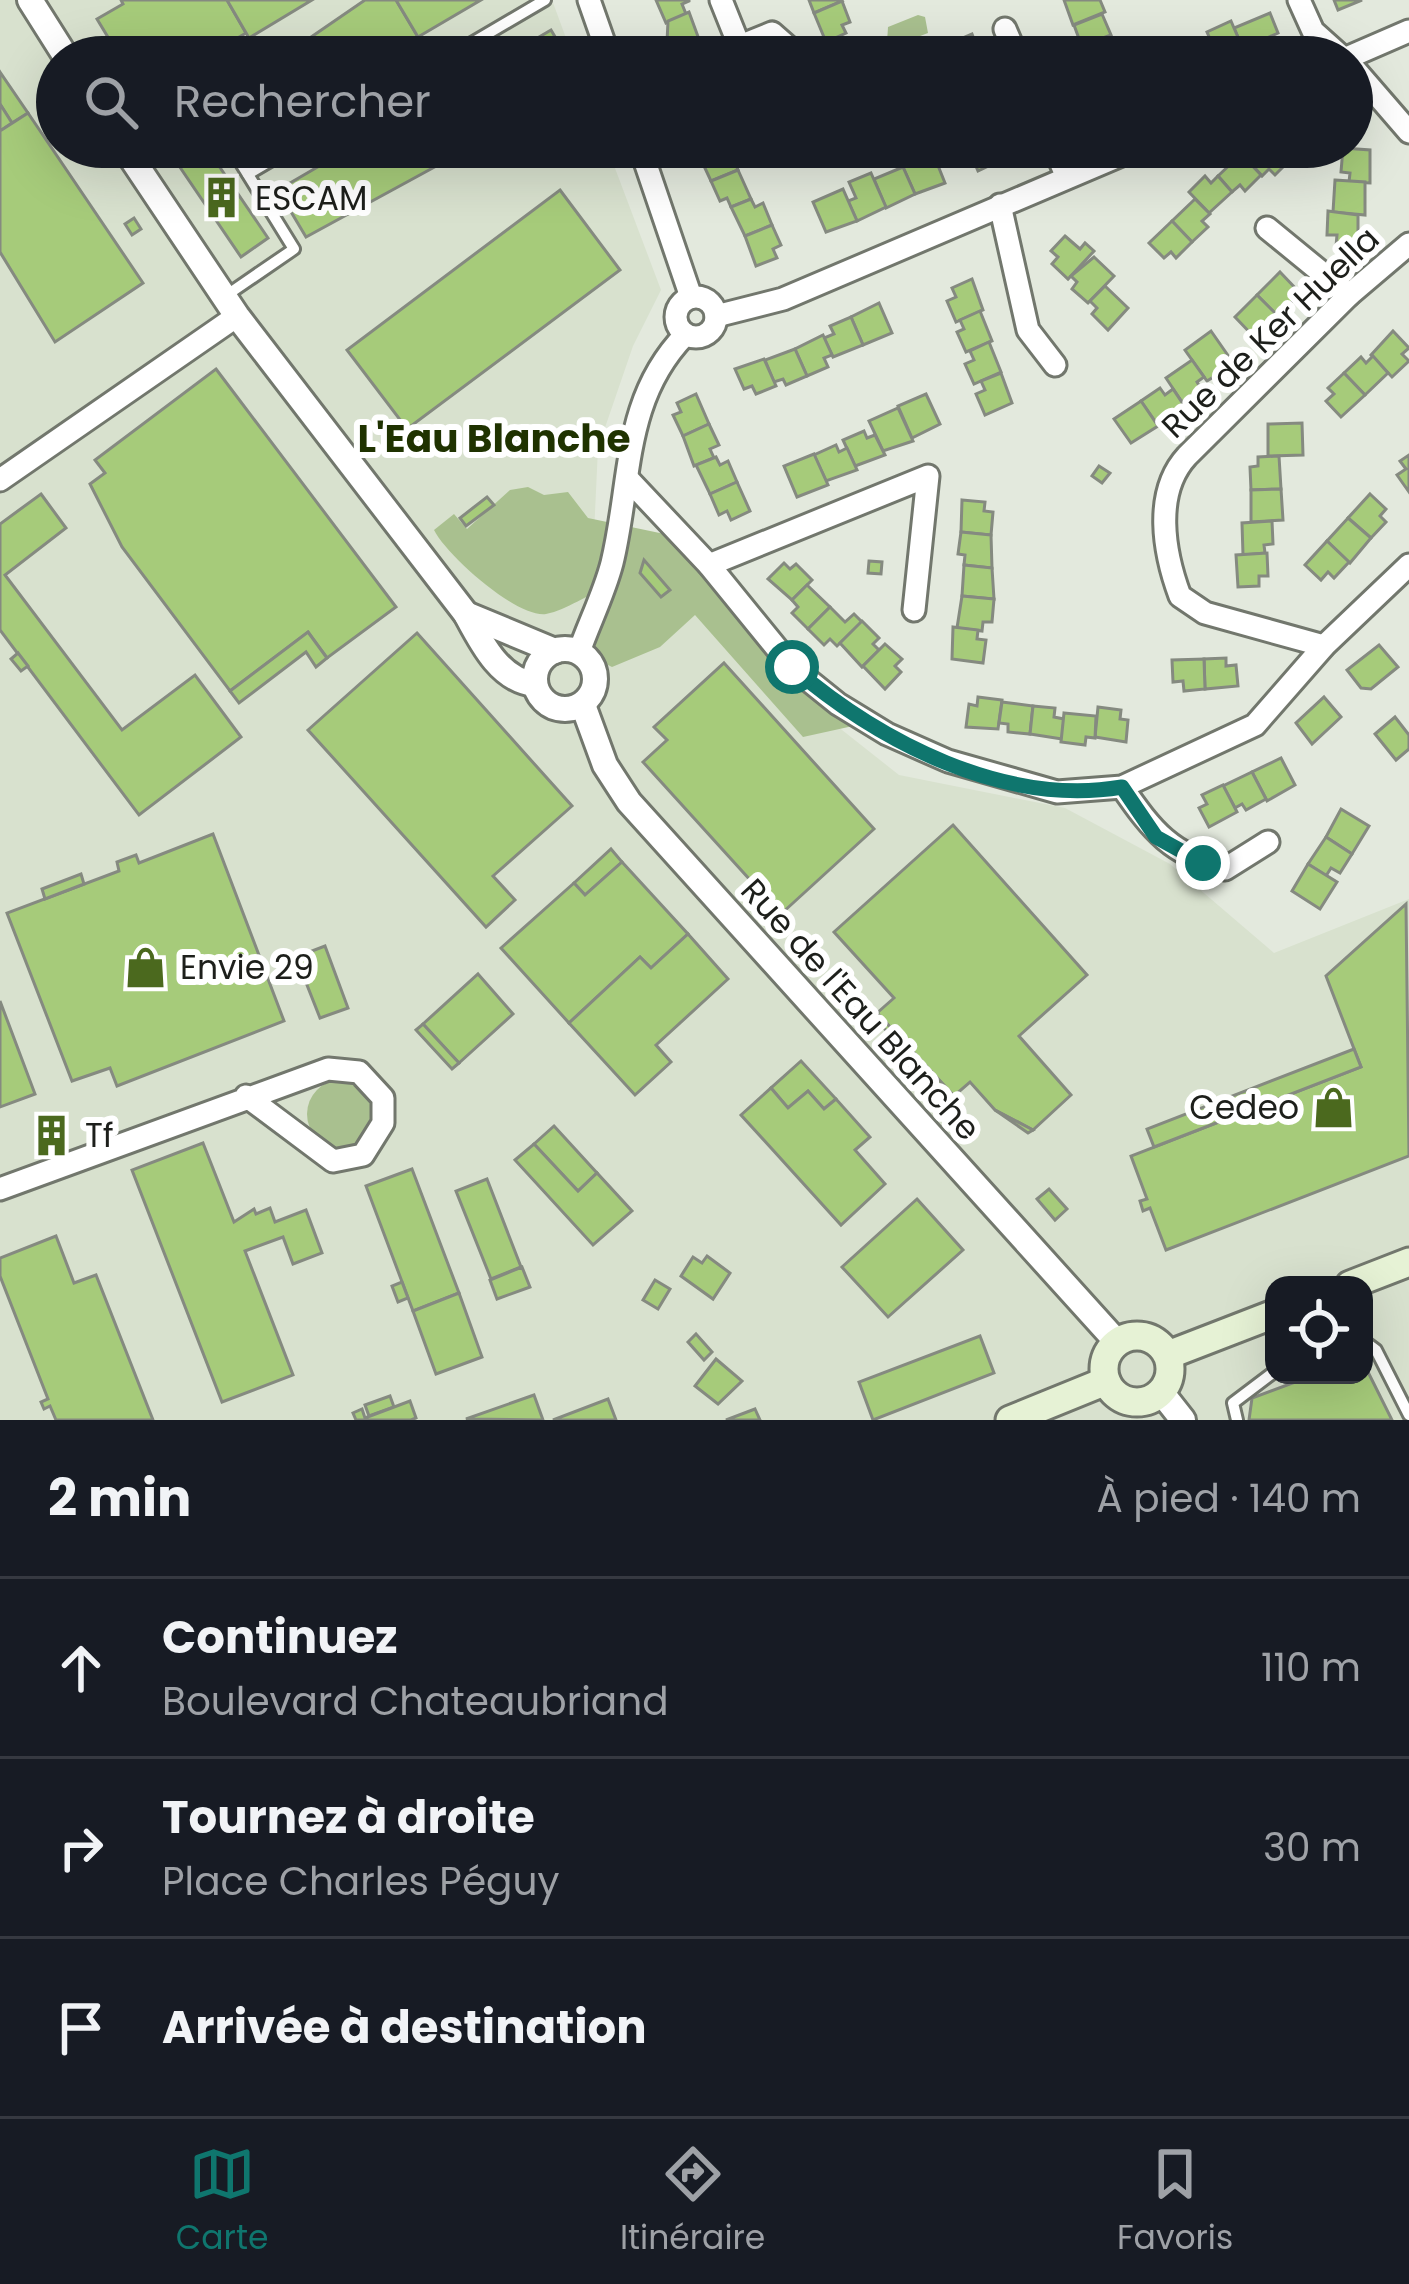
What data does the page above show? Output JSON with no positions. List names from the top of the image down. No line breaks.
{"streets":{"street":["Rue de Ker Huella","Rue de l'Eau Blanche"]},"districts":["L'Eau Blanche"],"places":{"building":["ESCAM","Tf"],"shop":["Envie 29","Cedeo"]},"page":{"search":"Rechercher","heading":["2 min","À pied · 140 m"],"list":[["Continuez","Boulevard Chateaubriand","110 m"],["Tournez à droite","Place Charles Péguy","30 m"],"Arrivée à destination"],"nav":["Carte","Itinéraire","Favoris"]}}
